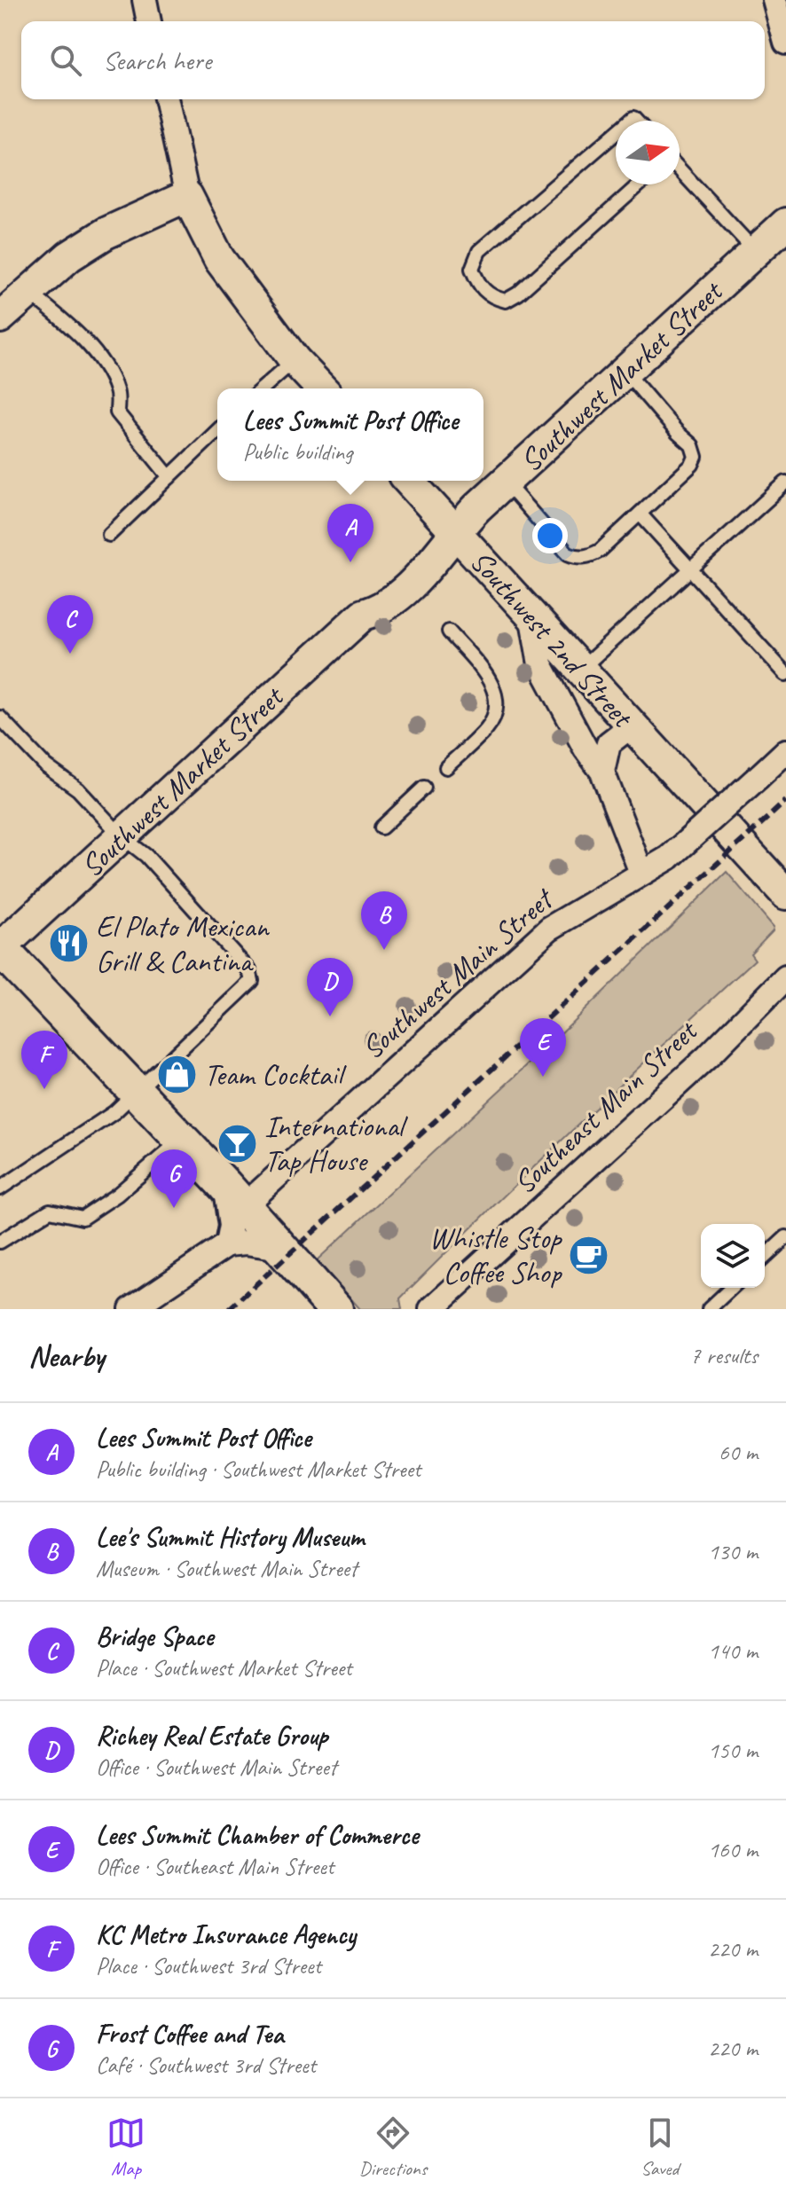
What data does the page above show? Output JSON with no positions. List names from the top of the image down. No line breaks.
{"streets":{"street":["Southwest Market Street","Southwest 2nd Street","Southwest Main Street","Southeast Main Street"]},"crossings":[["Southwest Market Street","Southwest 2nd Street"]],"places":{"restaurant":["El Plato Mexican Grill & Cantina"],"shop":["Team Cocktail"],"bar":["International Tap House"],"cafe":["Whistle Stop Coffee Shop"]},"north":"right","page":{"search":"Search here","popup":["Lees Summit Post Office","Public building"],"pins":["A","C","B","D","E","F","G"],"heading":["Nearby","7 results"],"list":[{"mark":"A","name":"Lees Summit Post Office","note":"Public building · Southwest Market Street","value":"60 m"},{"mark":"B","name":"Lee's Summit History Museum","note":"Museum · Southwest Main Street","value":"130 m"},{"mark":"C","name":"Bridge Space","note":"Place · Southwest Market Street","value":"140 m"},{"mark":"D","name":"Richey Real Estate Group","note":"Office · Southwest Main Street","value":"150 m"},{"mark":"E","name":"Lees Summit Chamber of Commerce","note":"Office · Southeast Main Street","value":"160 m"},{"mark":"F","name":"KC Metro Insurance Agency","note":"Place · Southwest 3rd Street","value":"220 m"},{"mark":"G","name":"Frost Coffee and Tea","note":"Café · Southwest 3rd Street","value":"220 m"}],"nav":["Map","Directions","Saved"]}}
